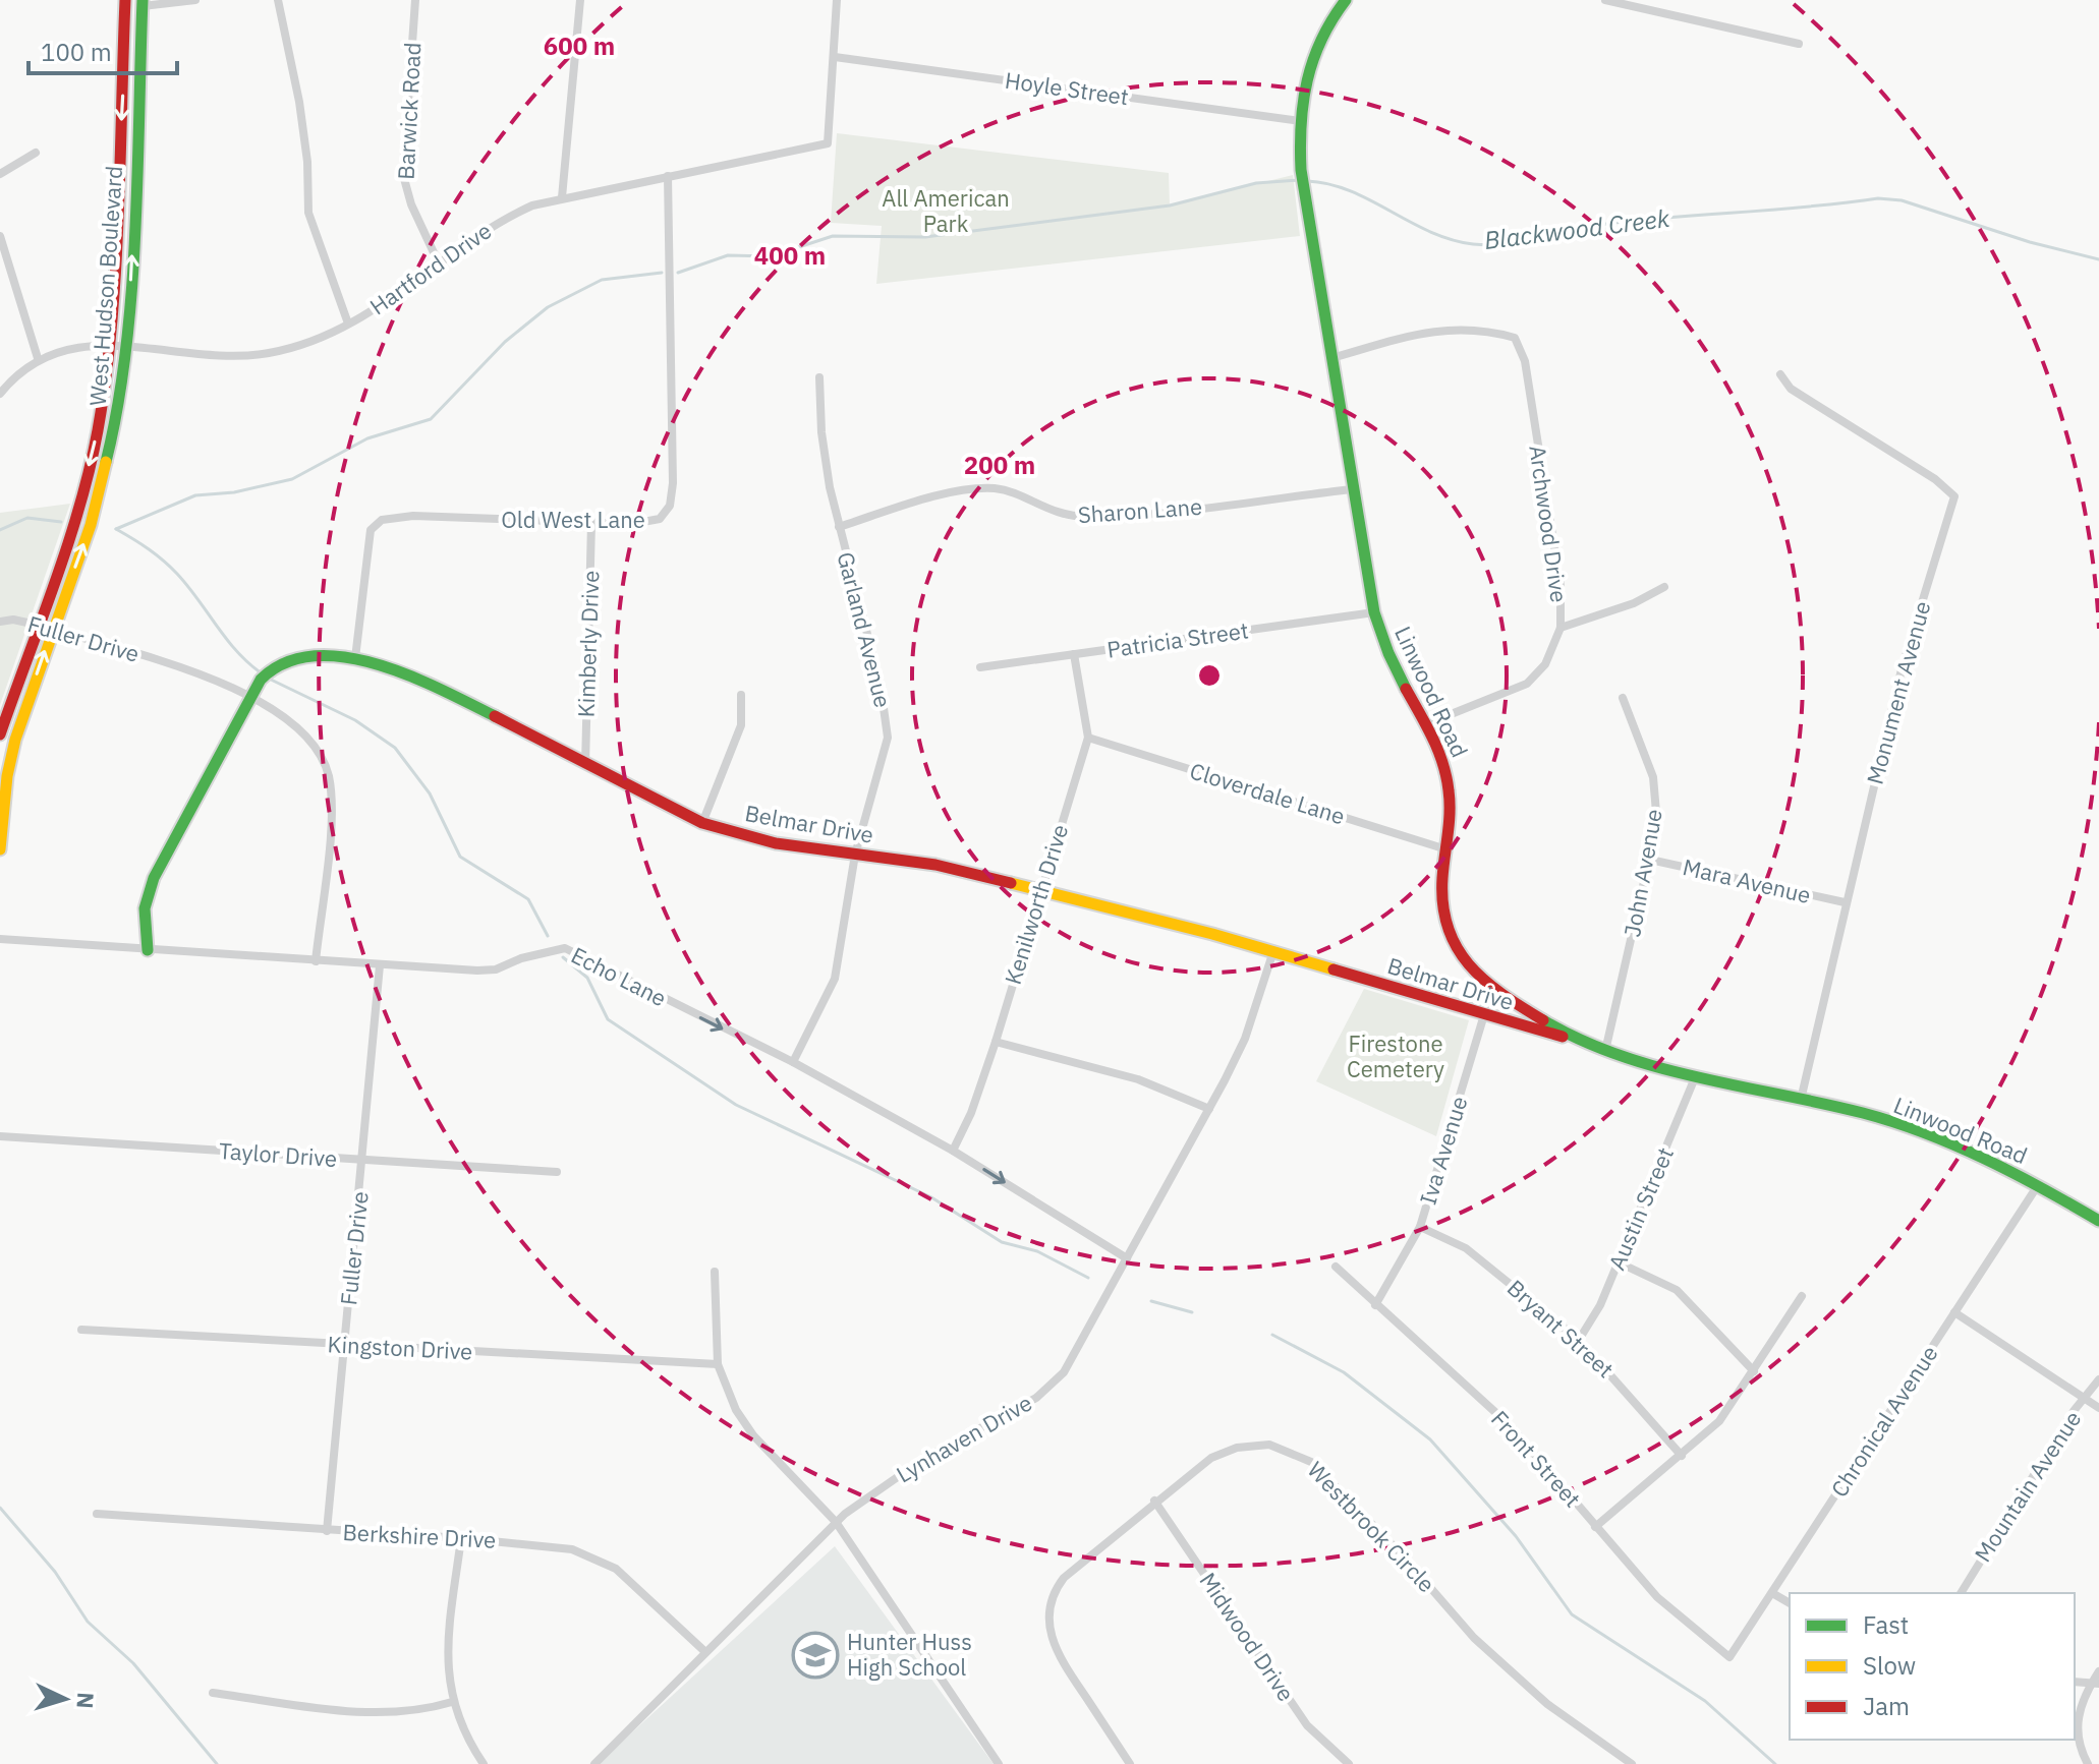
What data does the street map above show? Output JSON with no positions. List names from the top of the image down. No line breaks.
{"streets":{"main road":["West Hudson Boulevard","Linwood Road","Belmar Drive"],"street":["Hoyle Street","Barwick Road","Hartford Drive","Sharon Lane","Old West Lane","Archwood Drive","Garland Avenue","Fuller Drive","Patricia Street","Kimberly Drive","Monument Avenue","Cloverdale Lane","John Avenue","Mara Avenue","Kenilworth Drive","Echo Lane","Iva Avenue","Taylor Drive","Austin Street","Bryant Street","Kingston Drive","Chronical Avenue","Lynhaven Drive","Front Street","Mountain Avenue","Westbrook Circle","Berkshire Drive","Midwood Drive"]},"crossings":[["Hoyle Street","Hartford Drive"],["Hoyle Street","Linwood Road"],["Barwick Road","Hartford Drive"],["Hartford Drive","West Hudson Boulevard"],["Hartford Drive","Old West Lane"],["West Hudson Boulevard","Fuller Drive"],["Sharon Lane","Garland Avenue"],["Sharon Lane","Linwood Road"],["Old West Lane","Kimberly Drive"],["Old West Lane","Belmar Drive"],["Archwood Drive","Linwood Road"],["Garland Avenue","Belmar Drive"],["Garland Avenue","Echo Lane"],["Fuller Drive","Belmar Drive"],["Fuller Drive","Echo Lane"],["Fuller Drive","Taylor Drive"],["Fuller Drive","Kingston Drive"],["Fuller Drive","Berkshire Drive"],["Patricia Street","Linwood Road"],["Patricia Street","Kenilworth Drive"],["Kimberly Drive","Belmar Drive"],["Linwood Road","Monument Avenue"],["Linwood Road","Cloverdale Lane"],["Linwood Road","Belmar Drive"],["Linwood Road","John Avenue"],["Linwood Road","Iva Avenue"],["Linwood Road","Austin Street"],["Linwood Road","Chronical Avenue"],["Monument Avenue","Mara Avenue"],["Cloverdale Lane","Kenilworth Drive"],["Belmar Drive","Kenilworth Drive"],["Belmar Drive","Echo Lane"],["Belmar Drive","Iva Avenue"],["Belmar Drive","Lynhaven Drive"],["John Avenue","Mara Avenue"],["Kenilworth Drive","Echo Lane"],["Echo Lane","Lynhaven Drive"],["Iva Avenue","Bryant Street"],["Iva Avenue","Front Street"],["Austin Street","Bryant Street"],["Chronical Avenue","Front Street"],["Lynhaven Drive","Berkshire Drive"],["Westbrook Circle","Midwood Drive"]],"one_way":["Echo Lane"],"water":["Blackwood Creek"],"parks":["All American Park","Firestone Cemetery"],"places":{"school or university":["Hunter Huss High School"]},"legend":["Fast","Slow","Jam"],"scale_bar":"100 m","north":"right","rings":["600 m","400 m","200 m"]}
